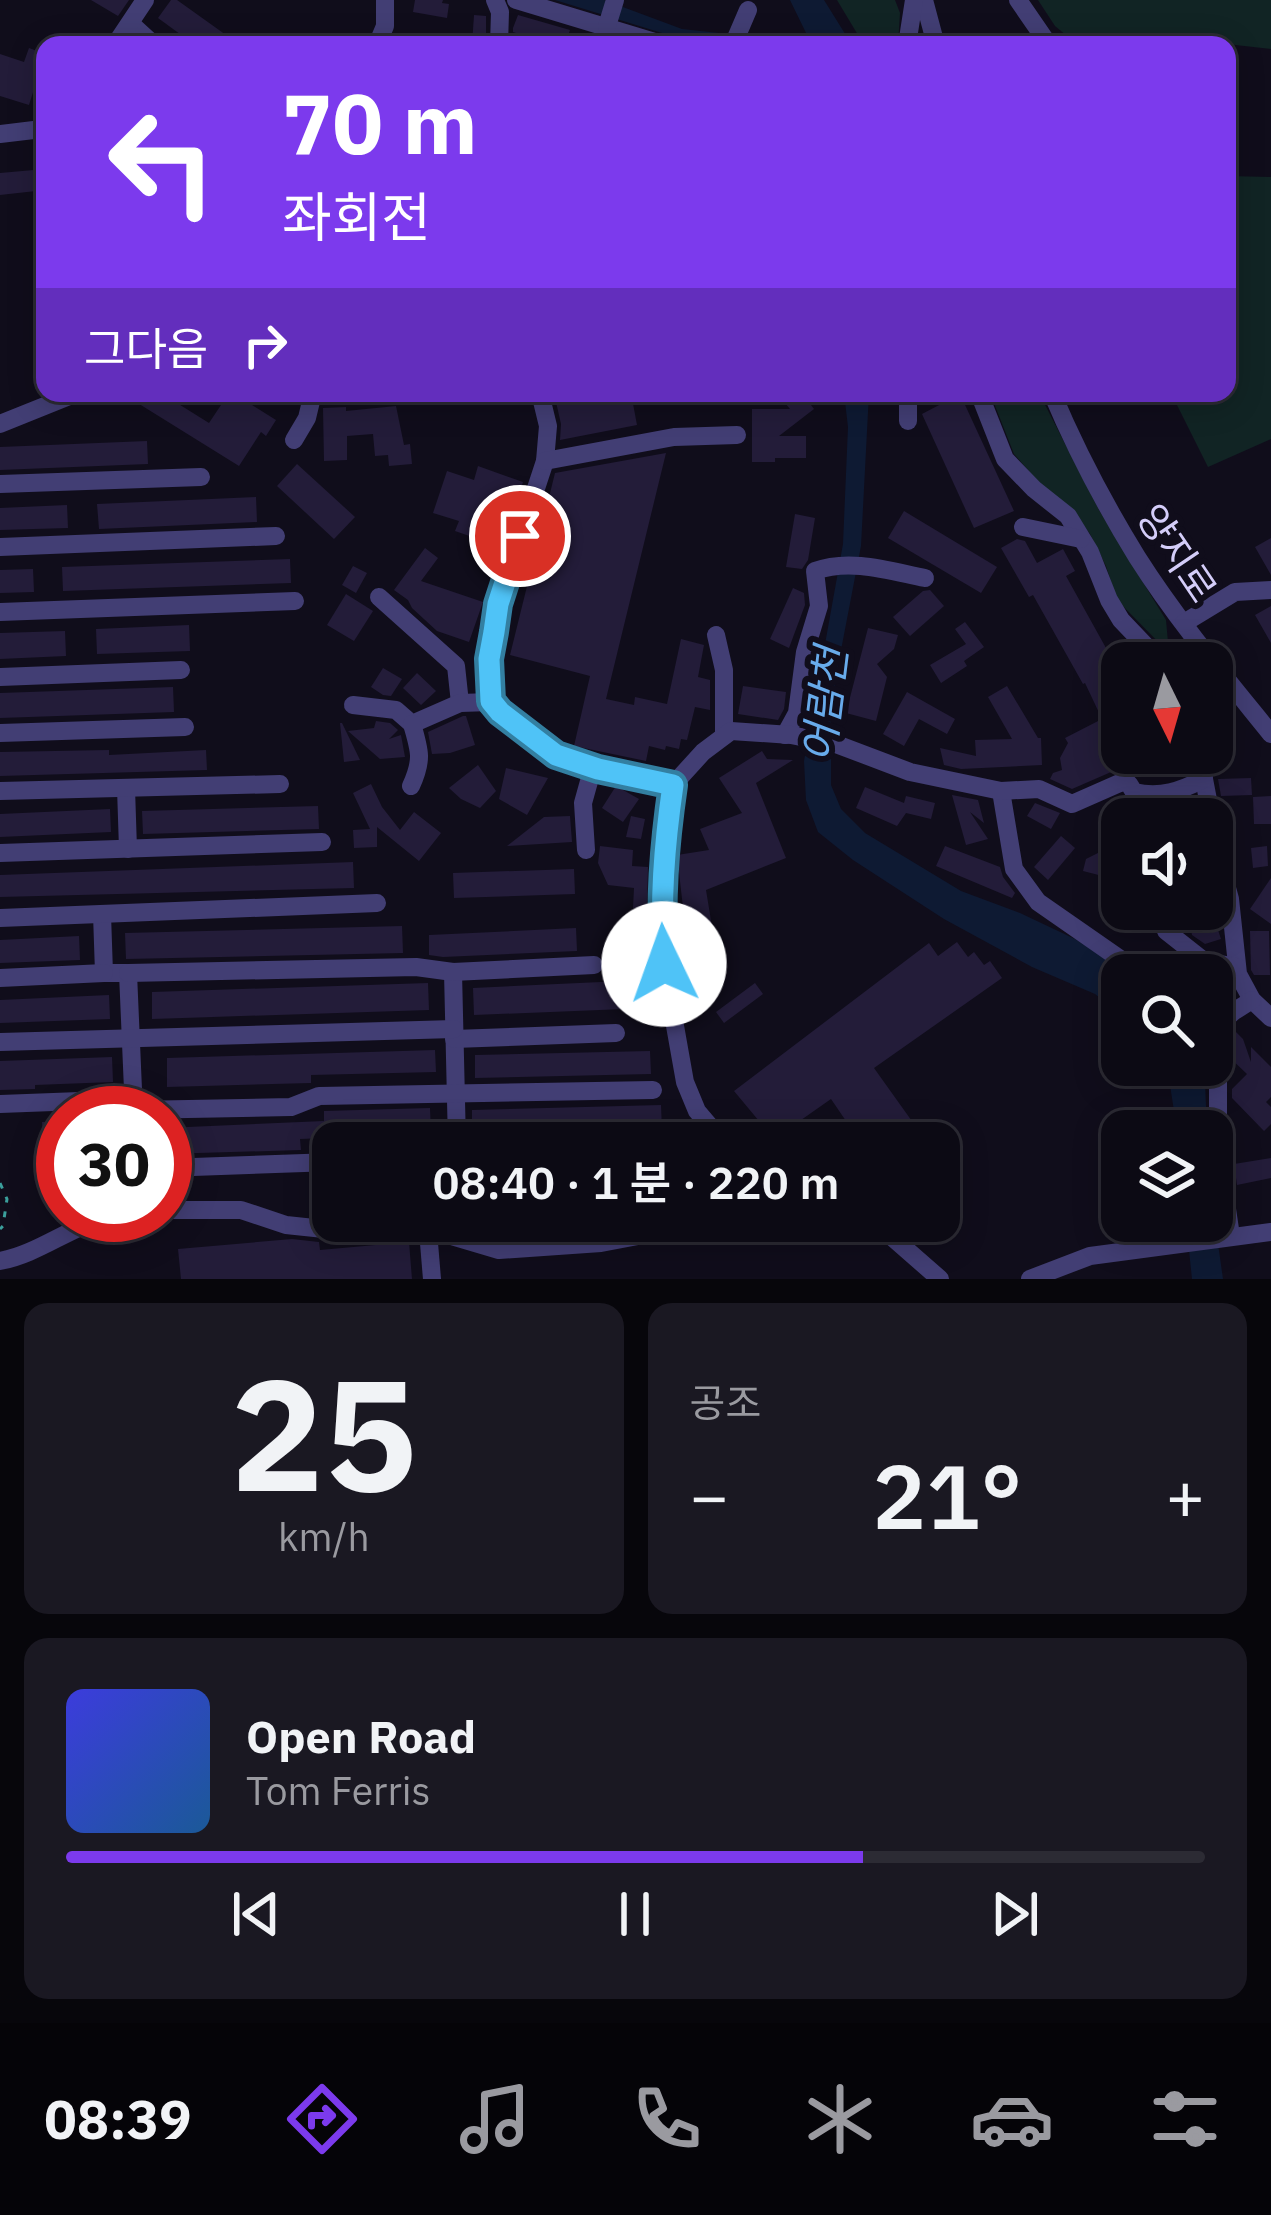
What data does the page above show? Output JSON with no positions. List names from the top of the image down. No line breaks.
{"streets":{"street":["양지로"]},"water":["어람천"],"north":"bottom","page":{"turn":["70 m","좌회전"],"then":"그다음","limit":"30","trip":"08:40 · 1 분 · 220 m","tile":[["25","km/h"],"공조"],"heat":["−","21°","+"],"song":["Open Road","Tom Ferris"],"tabs":"08:39"}}
